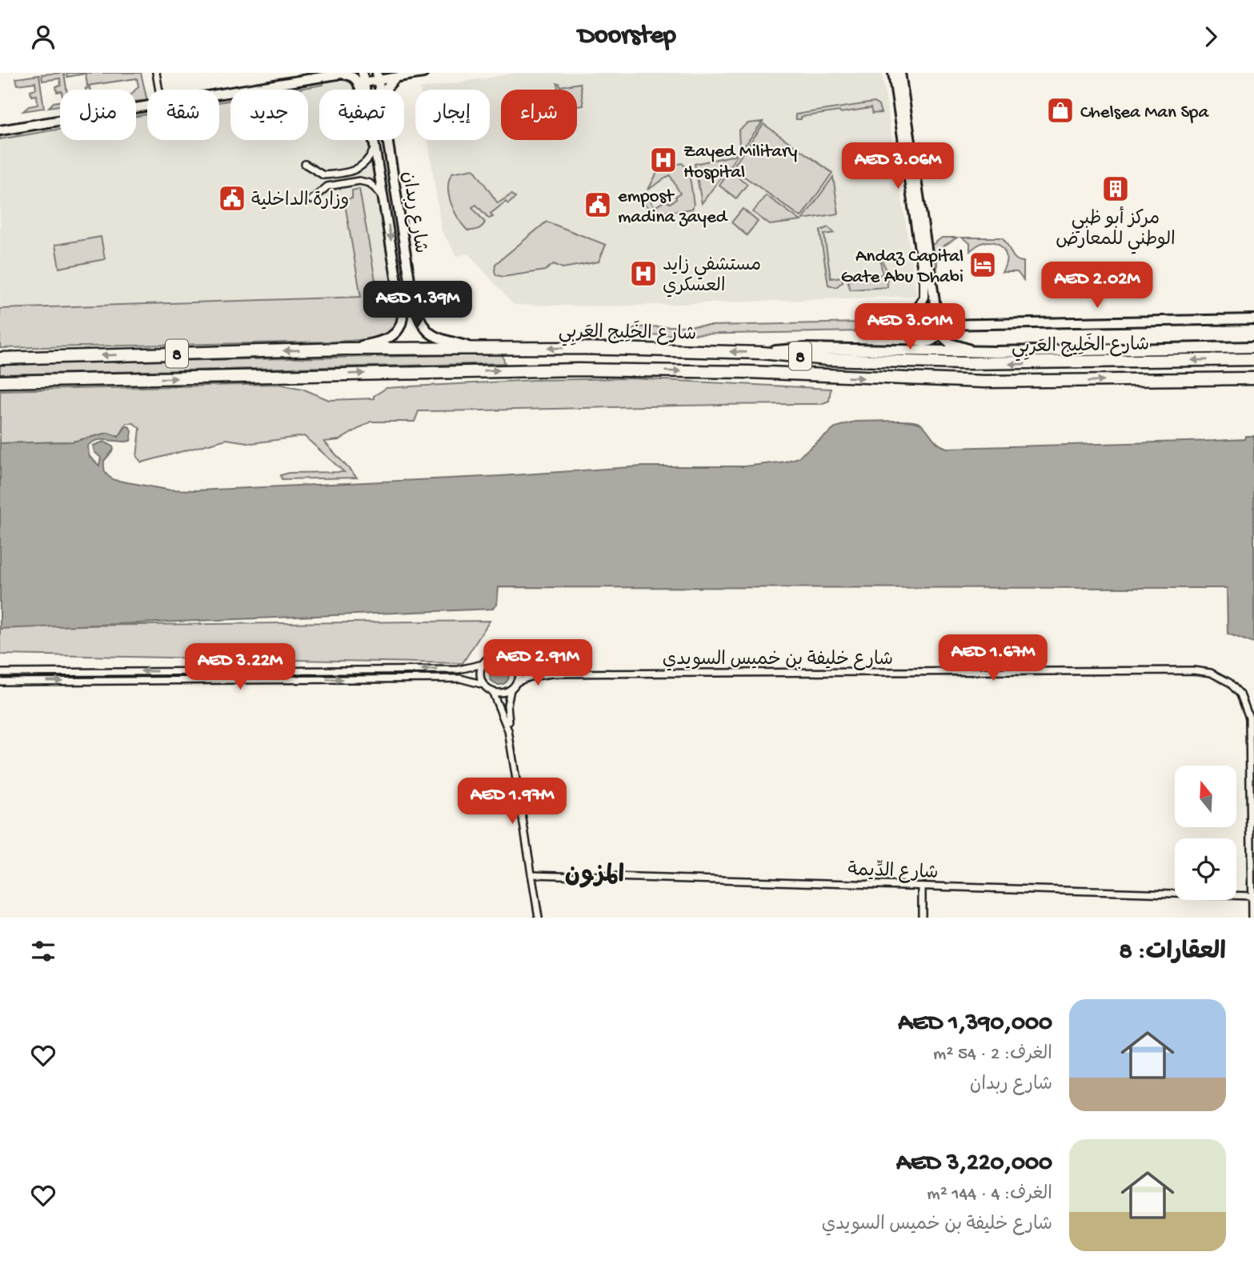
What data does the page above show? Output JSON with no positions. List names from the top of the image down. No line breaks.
{"streets":{"highway":["شارع الخَلِيج العَربِي","8"],"street":["شارع ربدان","شارع خليفة بن خميس السويدي","شارع الدِّيمة"]},"crossings":[["شارع ربدان","شارع الخَلِيج العَربِي"],["شارع خليفة بن خميس السويدي","شارع الدِّيمة"]],"districts":["المزون"],"places":{"shop":["Chelsea Man Spa"],"hospital":["Zayed Military Hospital","مستشفي زايد العسكري"],"building":["مركز أبو ظبي الوطني للمعارض"],"public building":["وزارة الداخلية","empost madina zayed"],"hotel":["Andaz Capital Gate Abu Dhabi"]},"north":"top","page":{"header":"Doorstep","chip":["شراء","إيجار","تصفية","جديد","شقة","منزل"],"price":["AED 3.06M","AED 2.02M","AED 1.39M","AED 3.01M","AED 1.67M","AED 2.91M","AED 3.22M","AED 1.97M"],"heading":"العقارات: 8","list":[{"name":"AED 1,390,000","note":"الغرف: 2 · 54 m² · شارع ربدان"},{"name":"AED 3,220,000","note":"الغرف: 4 · 144 m² · شارع خليفة بن خميس السويدي"}]}}
